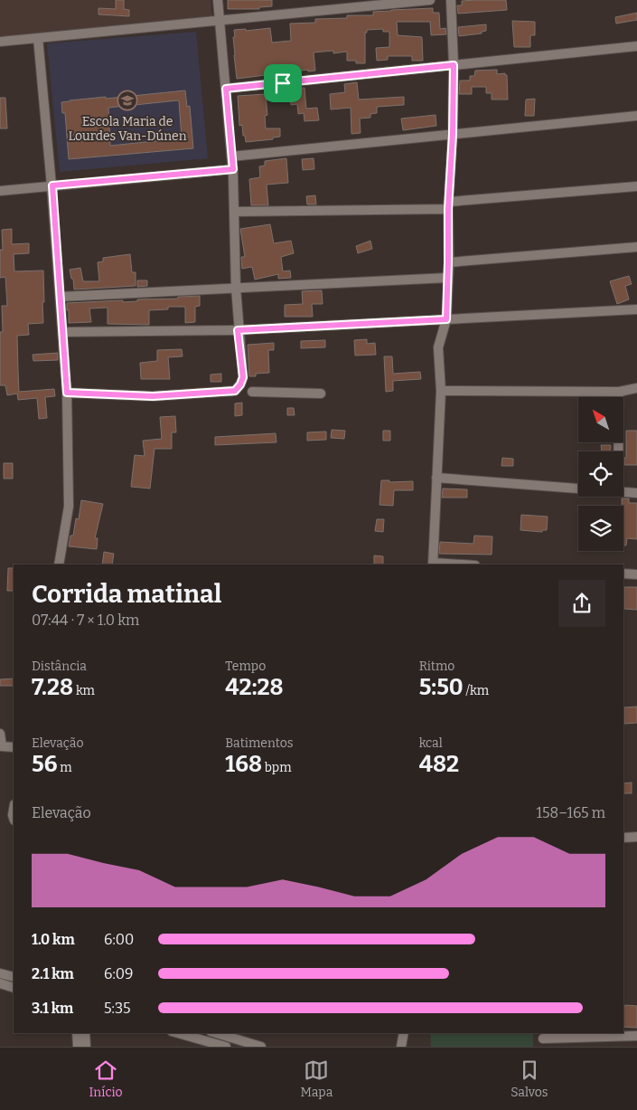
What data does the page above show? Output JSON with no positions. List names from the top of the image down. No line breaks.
{"places":{"school or university":["Escola Maria de Lourdes Van-Dúnen"]},"north":"top left","page":{"heading":["Corrida matinal","07:44 · 7 × 1.0 km"],"stats":[["Distância","7.28 km"],["Tempo","42:28"],["Ritmo","5:50 /km"],["Elevação","56 m"],["Batimentos","168 bpm"],["kcal","482"]],"chart":["Elevação","158–165 m"],"list":[{"name":"1.0 km","note":"6:00"},{"name":"2.1 km","note":"6:09"},{"name":"3.1 km","note":"5:35"}],"tabs":["Início","Mapa","Salvos"]}}
